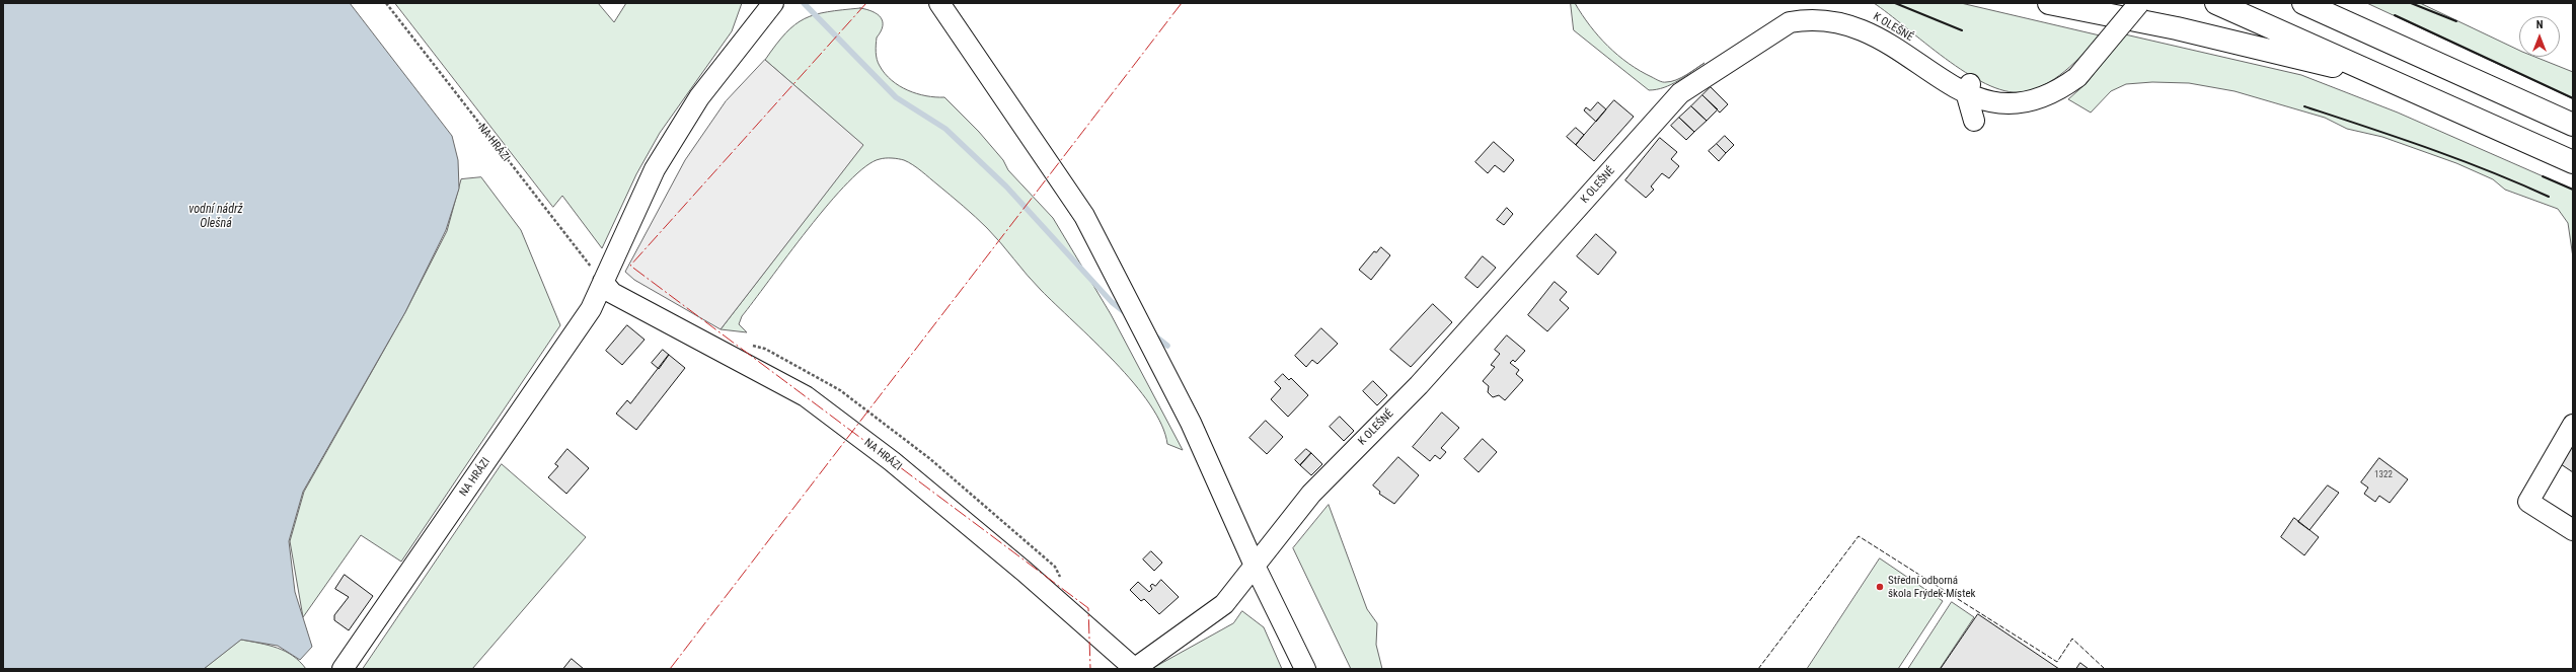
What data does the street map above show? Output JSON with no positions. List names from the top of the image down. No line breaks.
{"streets":{"street":["K OLEŠNÉ","NA HRÁZI"]},"crossings":[["K OLEŠNÉ","NA HRÁZI"]],"water":["vodní nádrž Olešná"],"places":["Střední odborná škola Frýdek-Místek"],"house_numbers":["1322"],"north":"top"}
